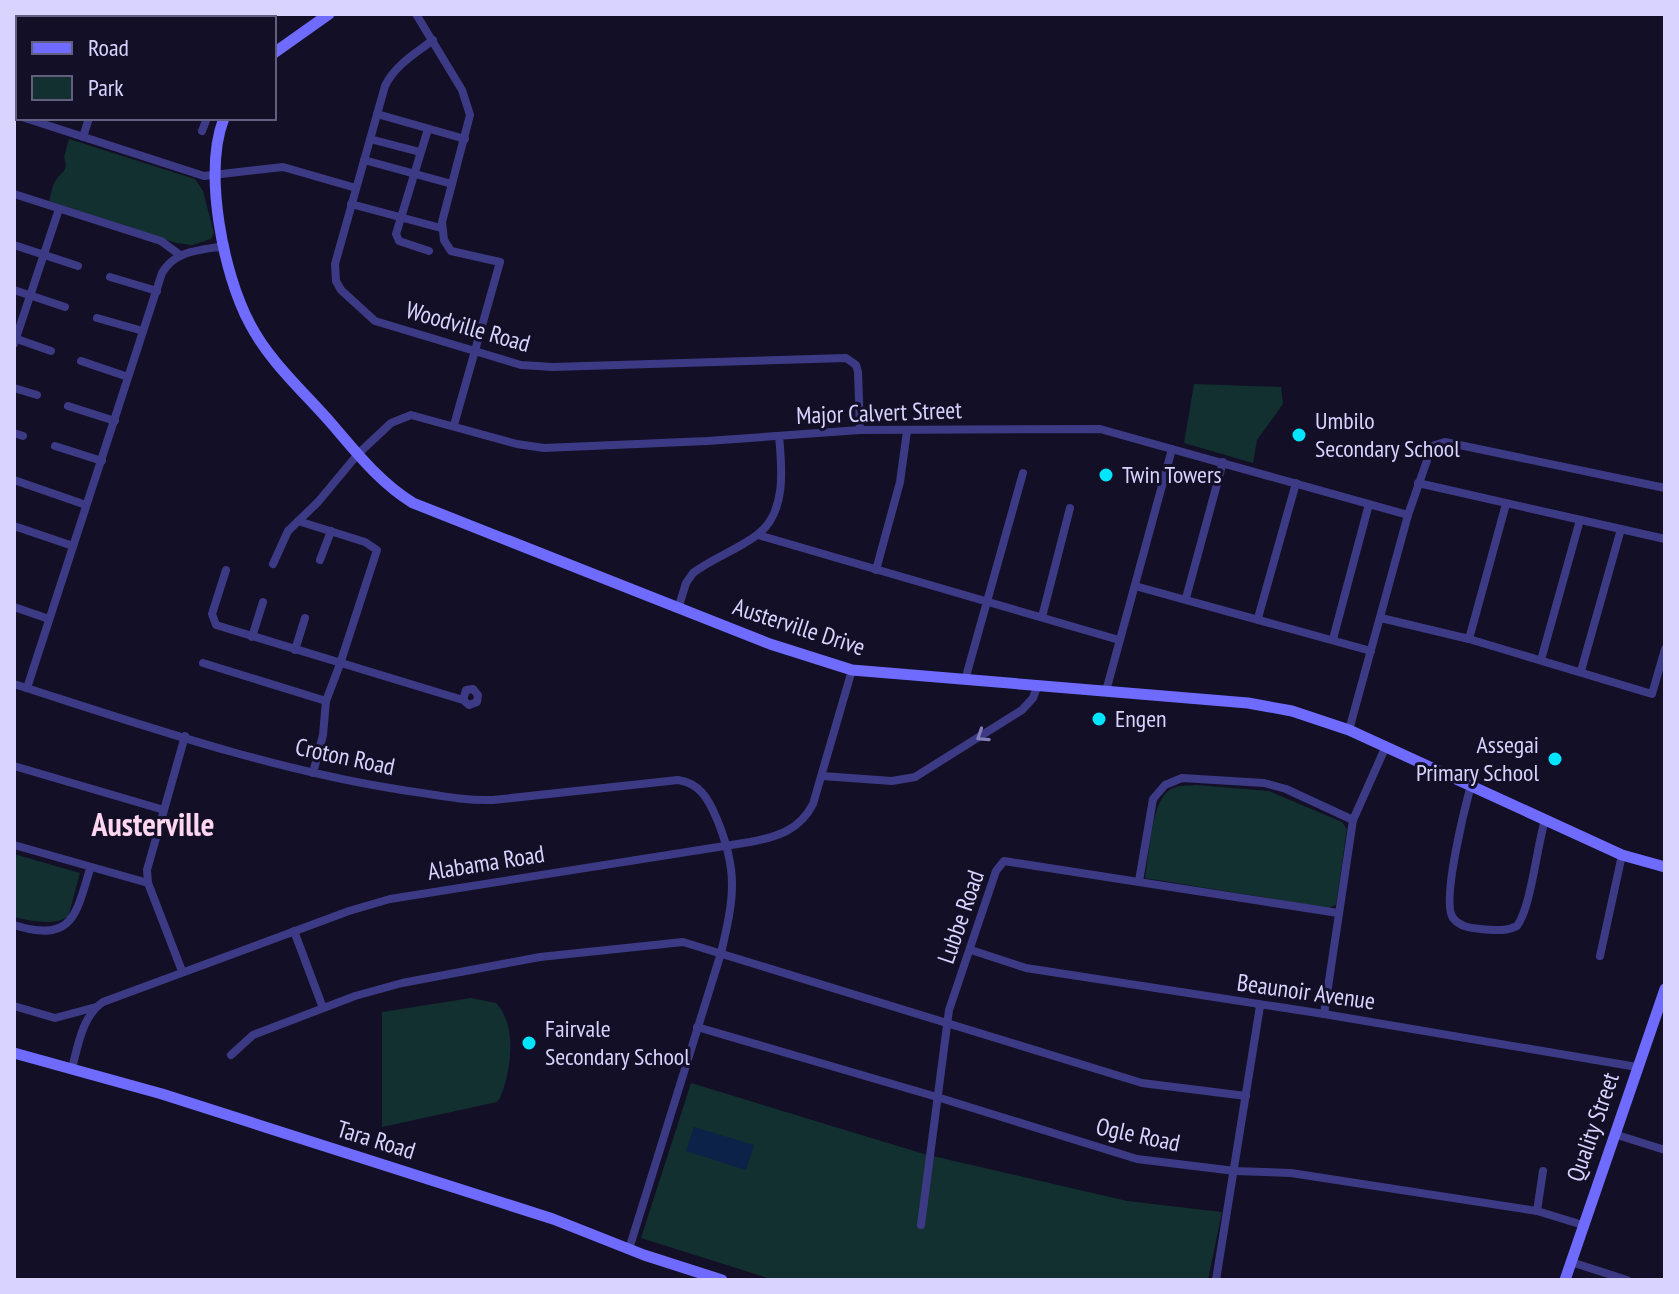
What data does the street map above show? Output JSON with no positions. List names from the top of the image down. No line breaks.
{"streets":{"street":["Woodville Road","Major Calvert Street","Austerville Drive","Croton Road","Alabama Road","Lubbe Road","Beaunoir Avenue","Quality Street","Ogle Road","Tara Road"]},"crossings":[["Woodville Road","Major Calvert Street"],["Major Calvert Street","Austerville Drive"],["Austerville Drive","Alabama Road"],["Croton Road","Alabama Road"],["Lubbe Road","Beaunoir Avenue"],["Lubbe Road","Ogle Road"],["Beaunoir Avenue","Quality Street"],["Quality Street","Ogle Road"]],"districts":["Austerville"],"places":["Umbilo Secondary School","Twin Towers","Engen","Assegai Primary School","Fairvale Secondary School"],"legend":["Road","Park"]}
